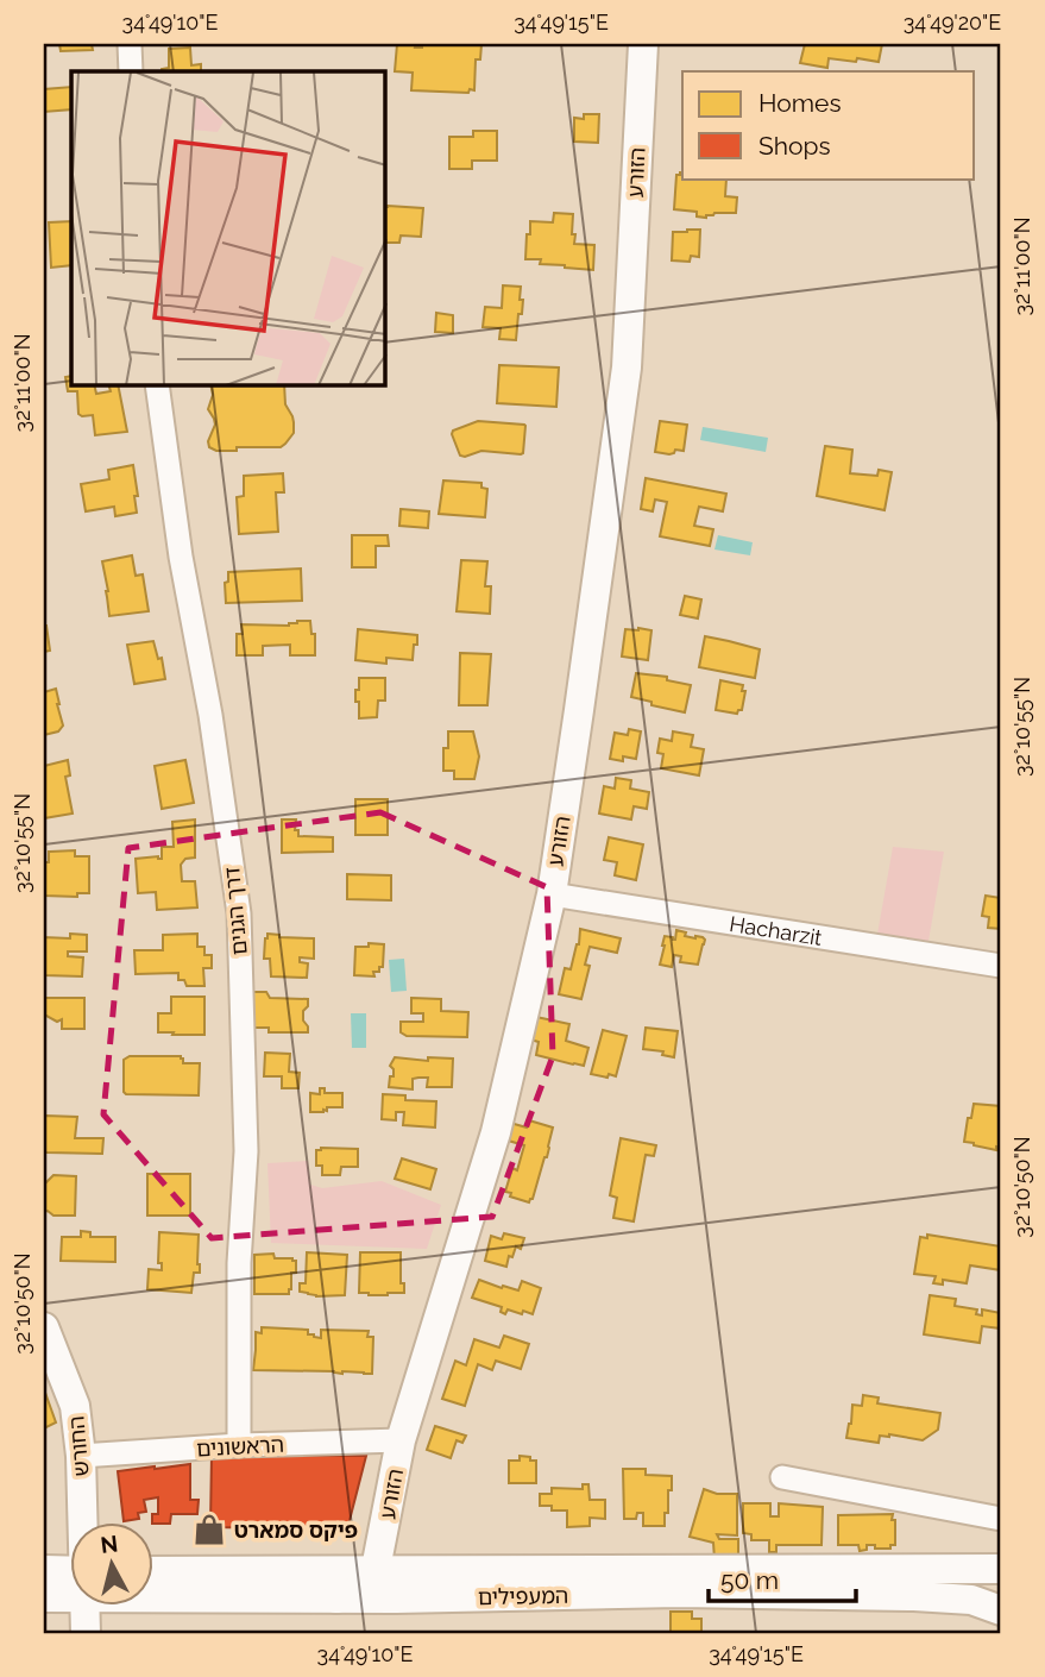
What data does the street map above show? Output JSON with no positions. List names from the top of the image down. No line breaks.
{"streets":{"street":["הזורע","דרך הגנים","Hacharzit","החורש","הראשונים","המעפילים"]},"crossings":[["הזורע","Hacharzit"],["הזורע","הראשונים"],["הזורע","המעפילים"],["דרך הגנים","הראשונים"],["החורש","הראשונים"]],"places":{"shop":["פיקס סמארט"]},"legend":["Homes","Shops"],"scale_bar":"50 m","north":"top","coordinates":["34°49'10\"E","34°49'15\"E","34°49'20\"E","32°11'00\"N","32°10'55\"N","32°10'50\"N"]}
